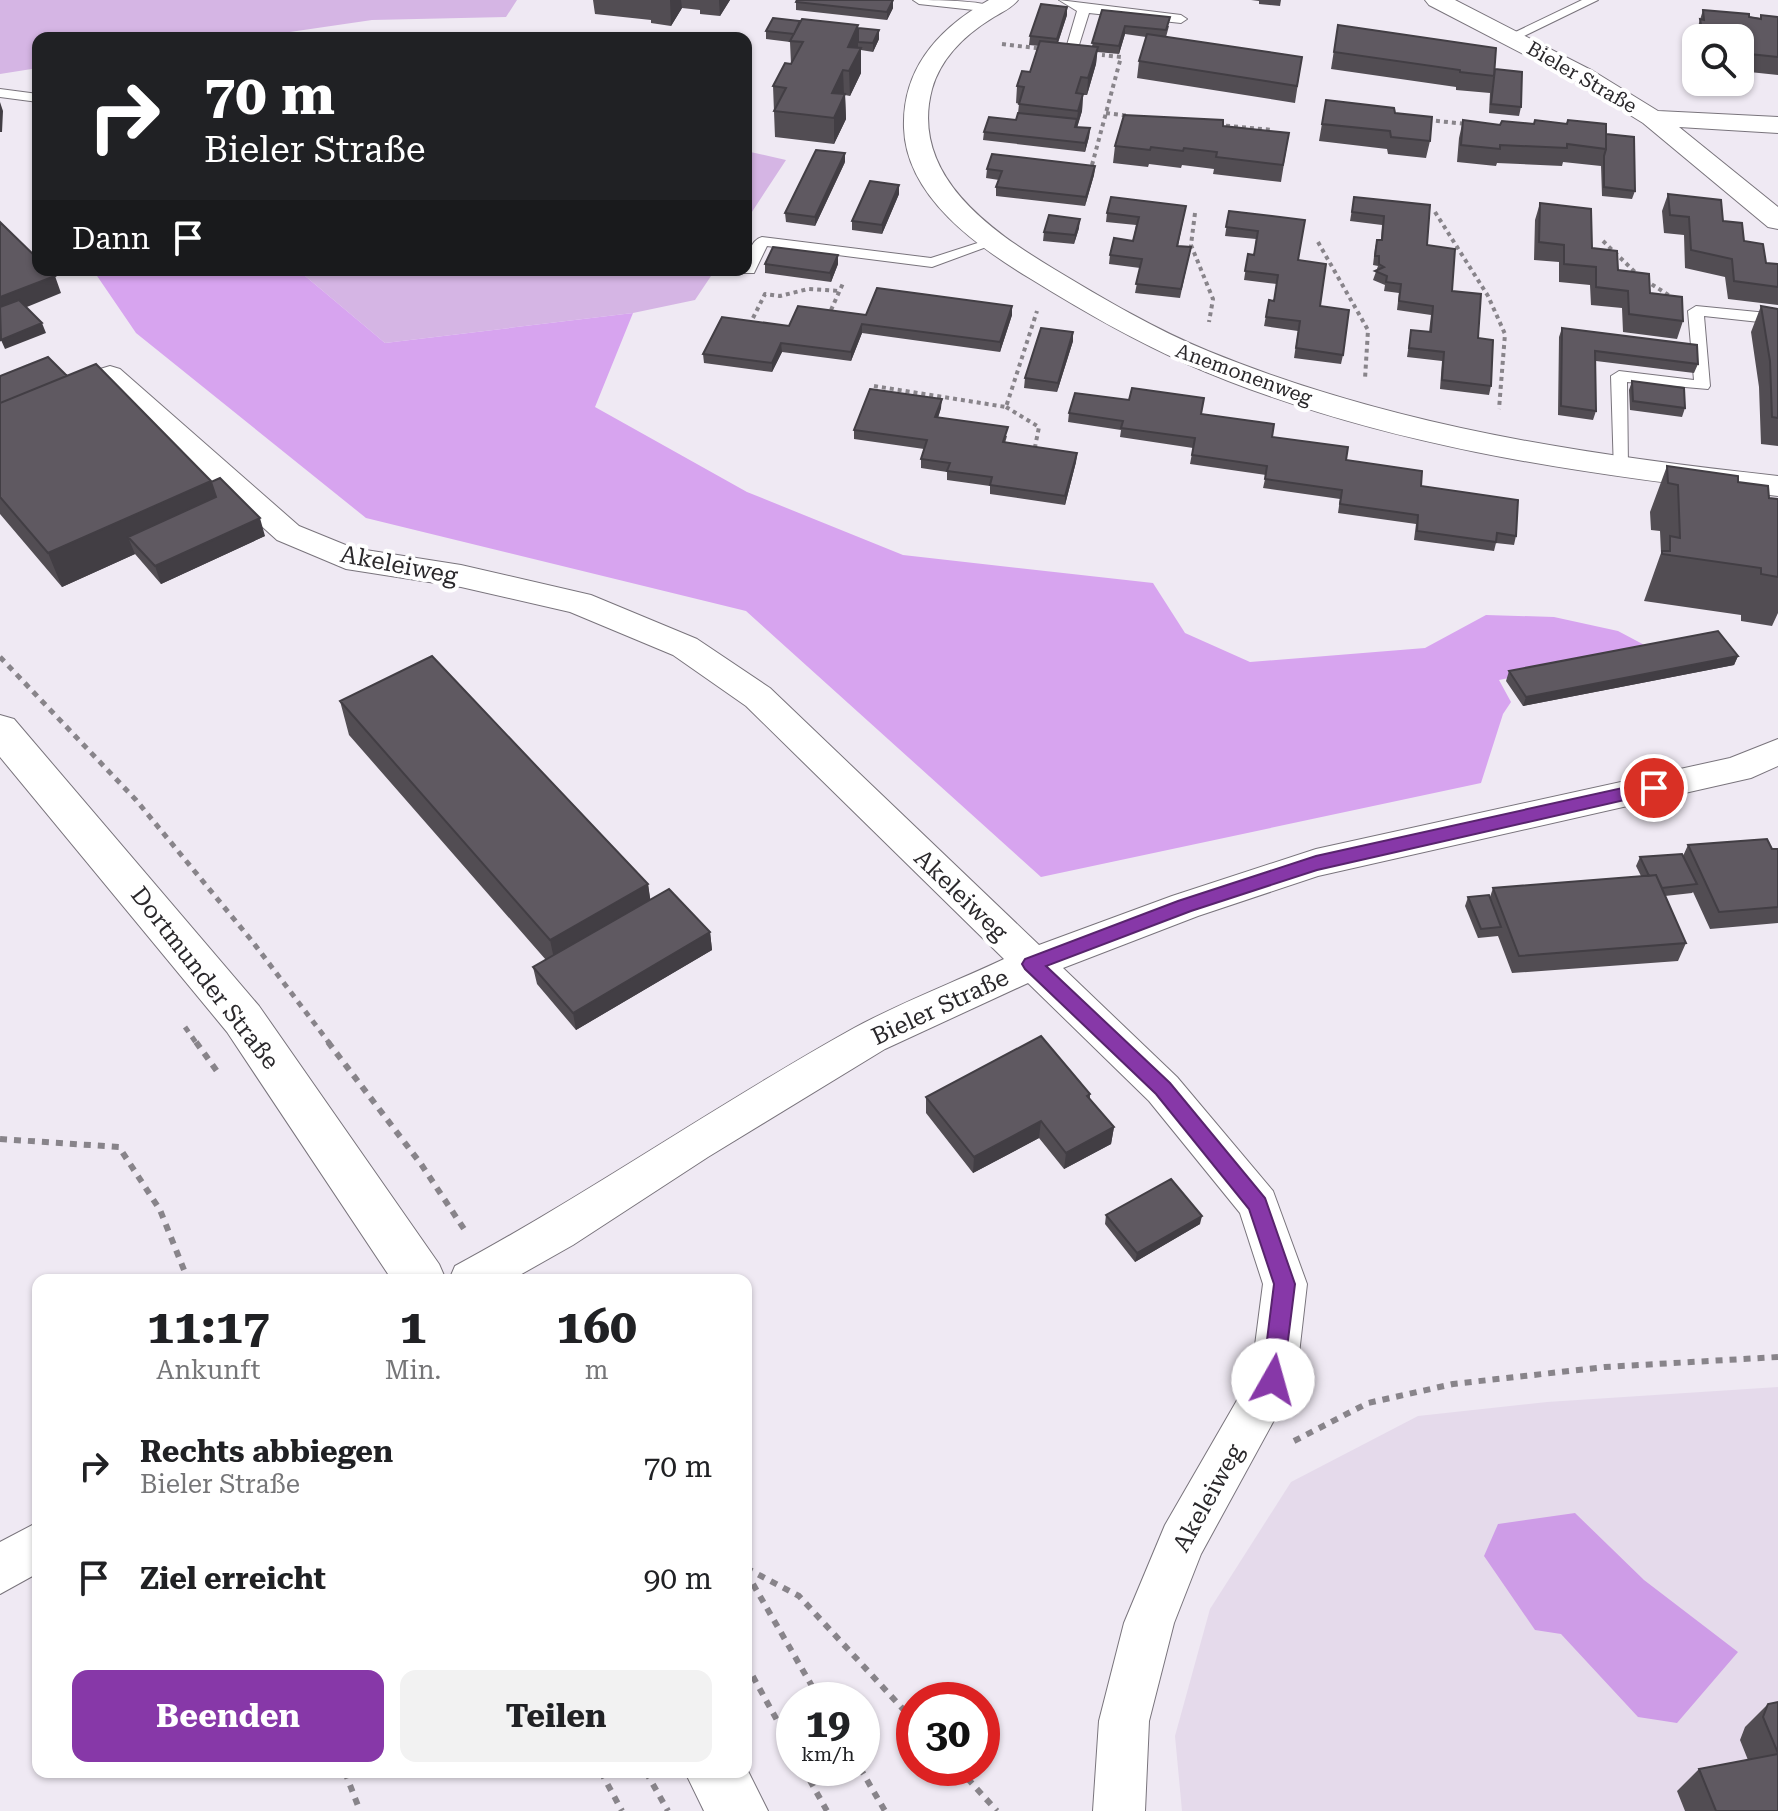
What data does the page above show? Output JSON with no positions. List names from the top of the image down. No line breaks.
{"streets":{"main road":["Dortmunder Straße"],"street":["Bieler Straße","Anemonenweg","Akeleiweg"]},"crossings":[["Bieler Straße","Akeleiweg"]],"page":{"turn":["70 m","Bieler Straße"],"then":"Dann","eta":["11:17","Ankunft","1","Min.","160","m"],"list":[{"name":"Rechts abbiegen","note":"Bieler Straße","value":"70 m"},{"name":"Ziel erreicht","value":"90 m"}],"buttons":["Beenden","Teilen"],"speed":"19 km/h","limit":"30"}}
